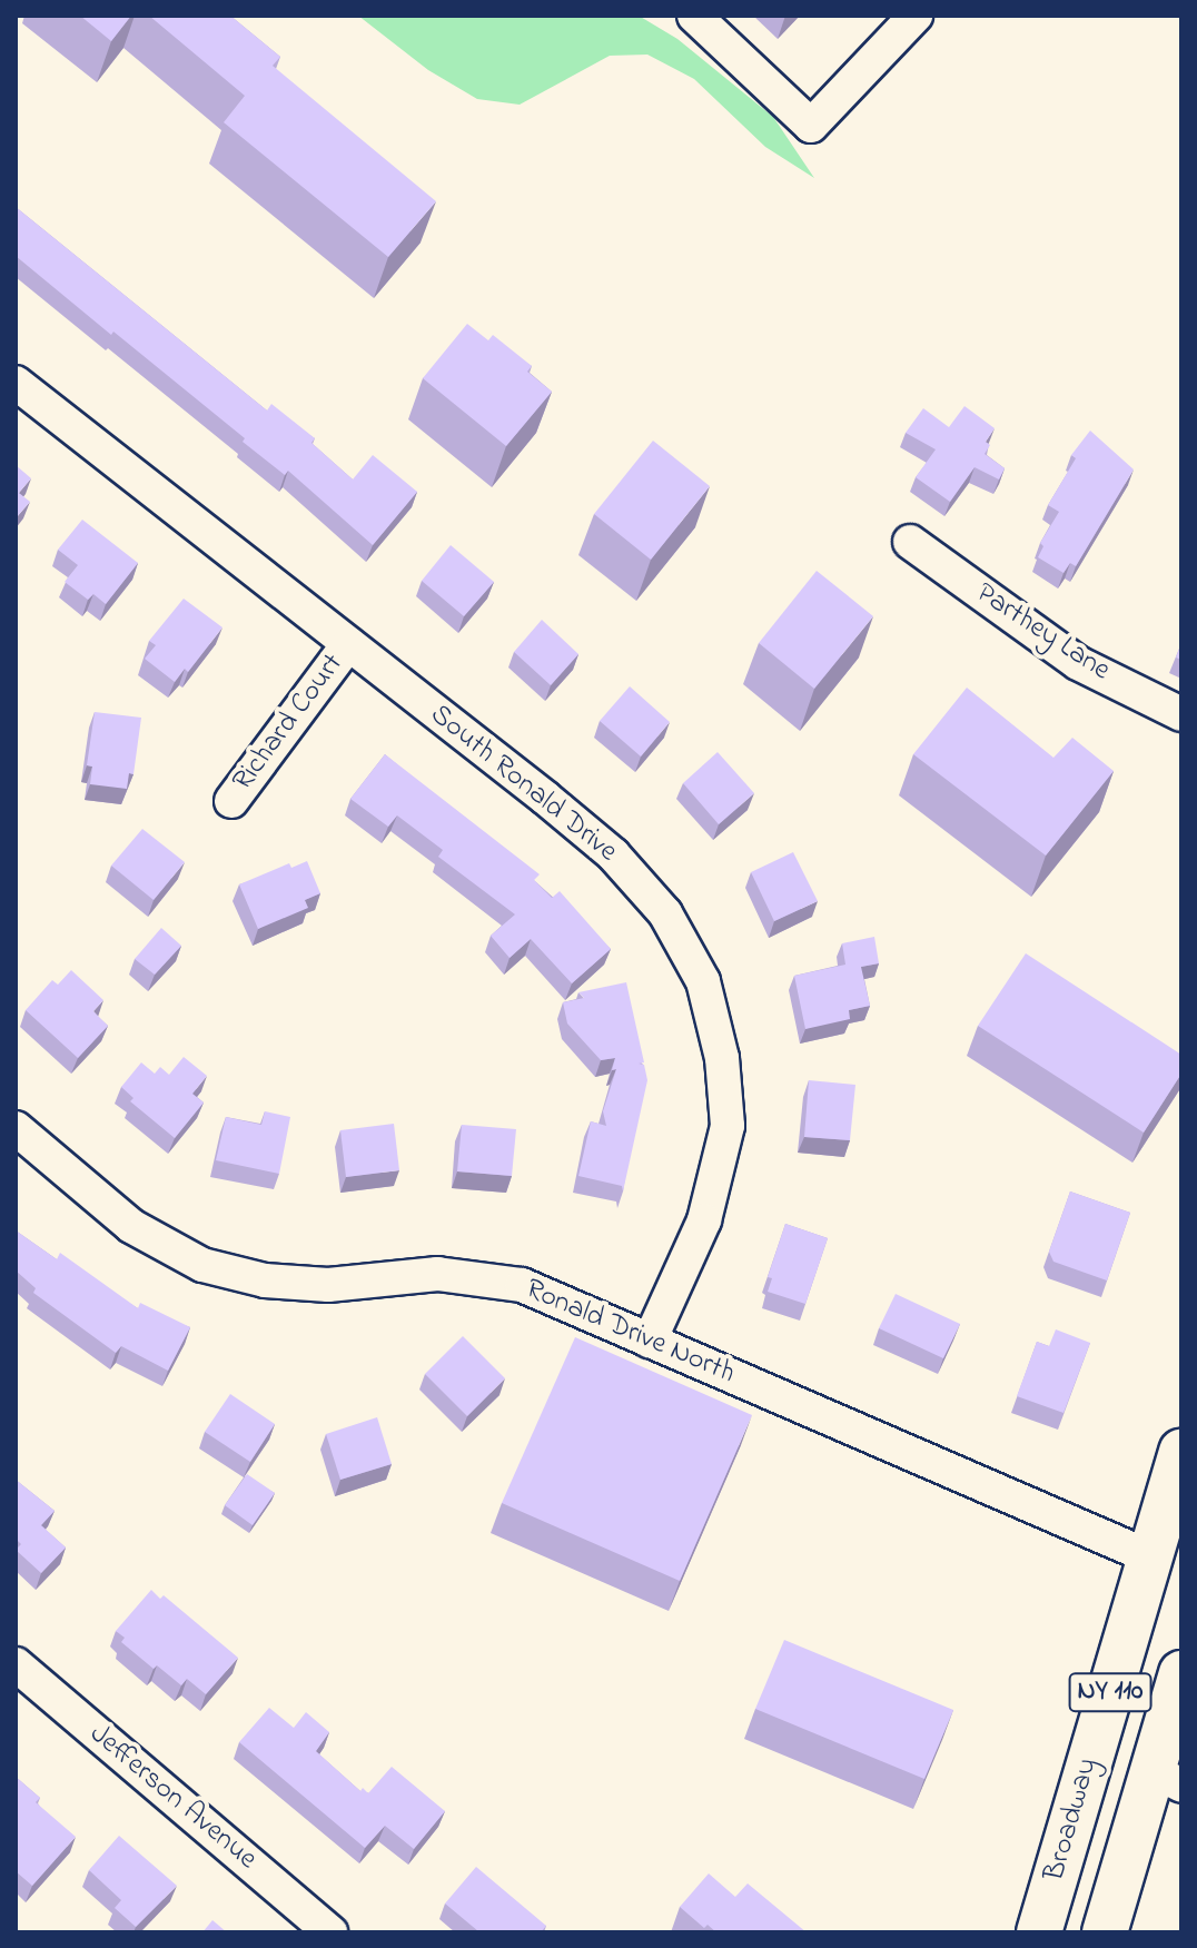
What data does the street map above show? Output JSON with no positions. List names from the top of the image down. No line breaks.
{"streets":{"main road":["NY 110","Broadway"],"street":["Parthey Lane","Richard Court","South Ronald Drive","Ronald Drive North","Jefferson Avenue"]},"crossings":[["Richard Court","South Ronald Drive"],["South Ronald Drive","Ronald Drive North"],["Ronald Drive North","Broadway"]]}
